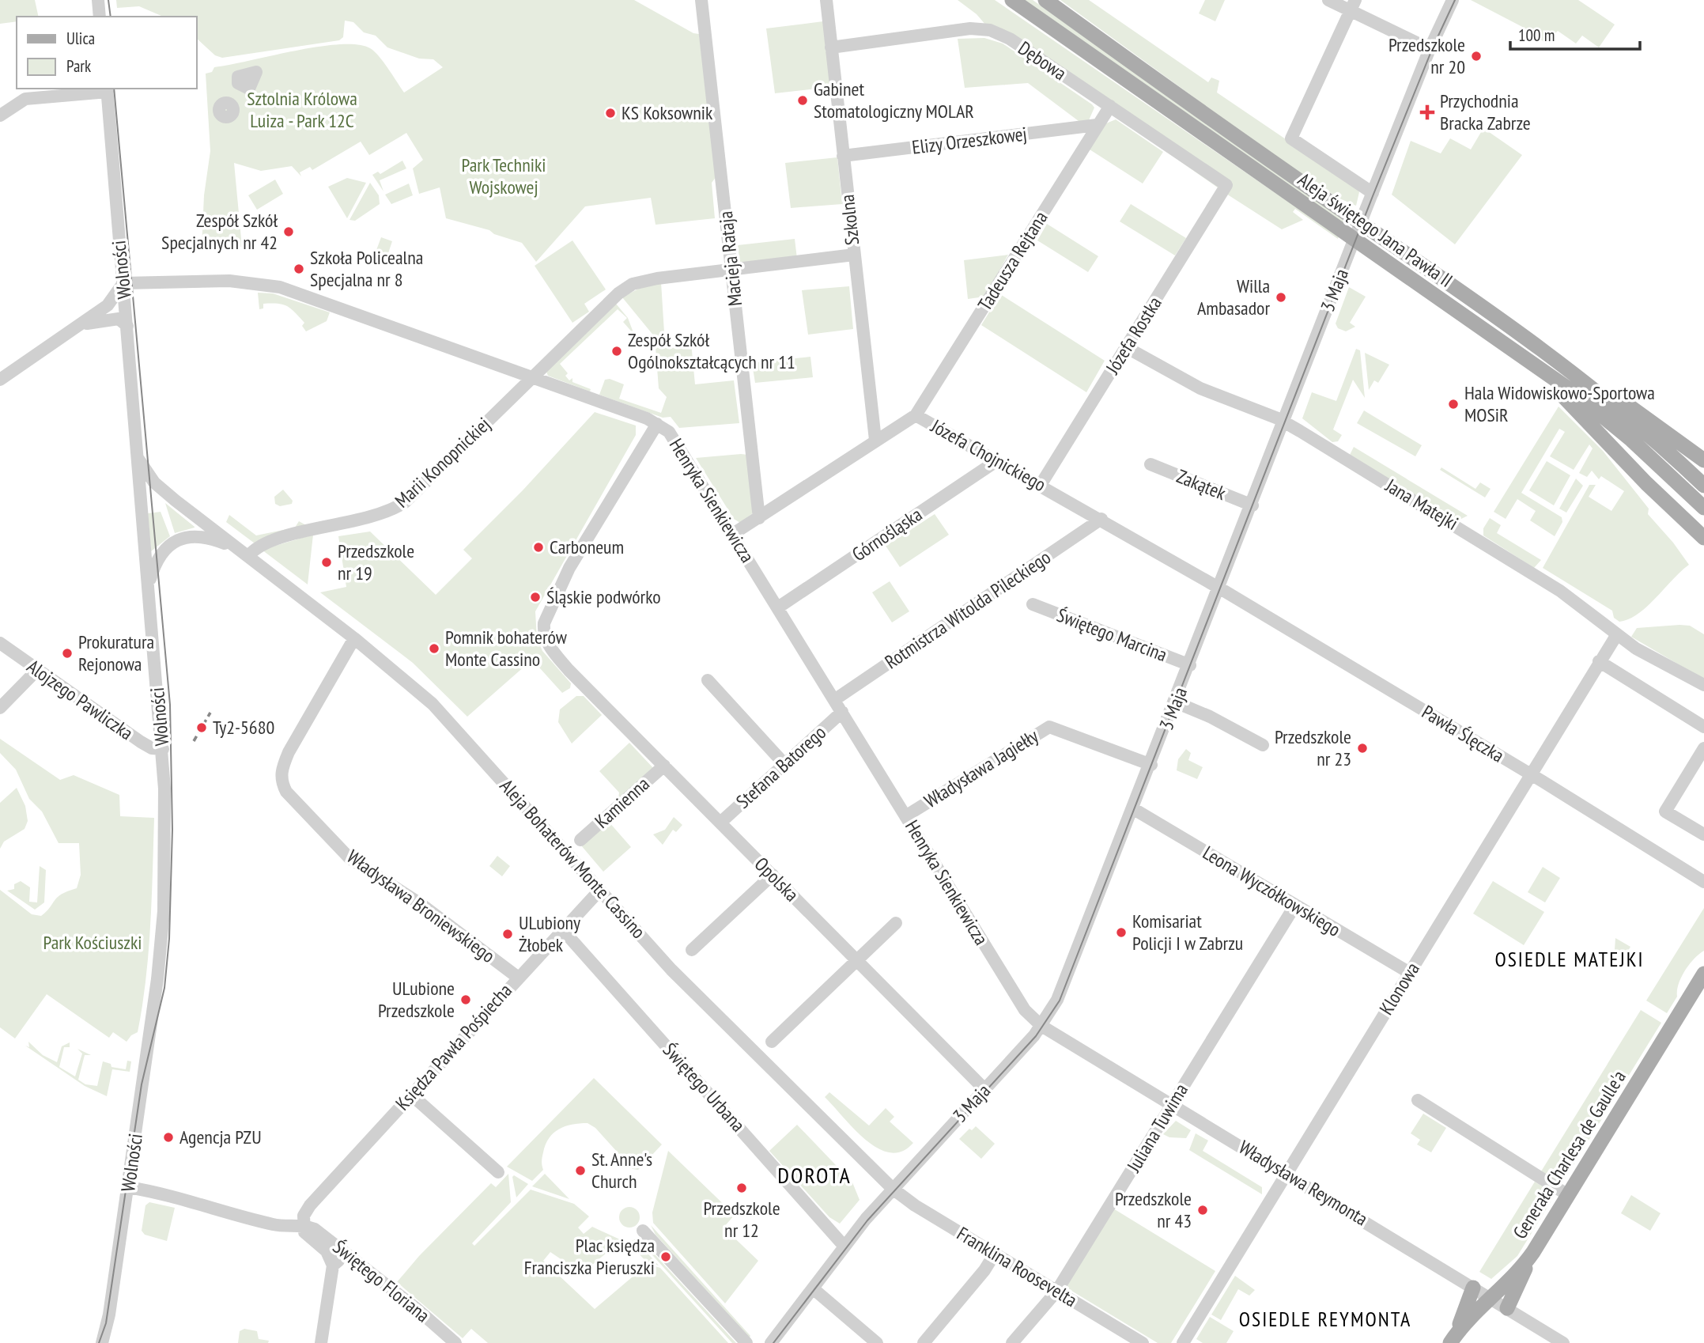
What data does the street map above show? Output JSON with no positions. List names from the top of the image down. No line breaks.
{"streets":{"main road":["Aleja świętego Jana Pawła II","Generała Charlesa de Gaulle'a"],"street":["Dębowa","Elizy Orzeszkowej","Szkolna","Macieja Rataja","Tadeusza Rejtana","Wolności","3 Maja","Józefa Rostka","Józefa Chojnickiego","Marii Konopnickiej","Zakątek","Henryka Sienkiewicza","Jana Matejki","Górnośląska","Rotmistrza Witolda Pileckiego","Świętego Marcina","Alojzego Pawliczka","Pawła Ślęczka","Stefana Batorego","Władysława Jagiełły","Kamienna","Aleja Bohaterów Monte Cassino","Opolska","Leona Wyczółkowskiego","Władysława Broniewskiego","Klonowa","Księdza Pawła Pośpiecha","Świętego Urbana","Juliana Tuwima","Władysława Reymonta","Franklina Roosevelta","Świętego Floriana"]},"crossings":[["Dębowa","Szkolna"],["Dębowa","Tadeusza Rejtana"],["Dębowa","Józefa Rostka"],["Elizy Orzeszkowej","Szkolna"],["Elizy Orzeszkowej","Tadeusza Rejtana"],["Szkolna","Józefa Chojnickiego"],["Szkolna","Marii Konopnickiej"],["Macieja Rataja","Józefa Chojnickiego"],["Macieja Rataja","Marii Konopnickiej"],["Tadeusza Rejtana","Józefa Chojnickiego"],["Wolności","Henryka Sienkiewicza"],["Wolności","Alojzego Pawliczka"],["Wolności","Aleja Bohaterów Monte Cassino"],["3 Maja","Józefa Chojnickiego"],["3 Maja","Zakątek"],["3 Maja","Henryka Sienkiewicza"],["3 Maja","Jana Matejki"],["3 Maja","Świętego Marcina"],["3 Maja","Pawła Ślęczka"],["3 Maja","Władysława Jagiełły"],["3 Maja","Aleja Bohaterów Monte Cassino"],["3 Maja","Opolska"],["3 Maja","Leona Wyczółkowskiego"],["3 Maja","Świętego Urbana"],["3 Maja","Władysława Reymonta"],["3 Maja","Franklina Roosevelta"],["Józefa Rostka","Józefa Chojnickiego"],["Józefa Rostka","Jana Matejki"],["Józefa Chojnickiego","Henryka Sienkiewicza"],["Józefa Chojnickiego","Górnośląska"],["Józefa Chojnickiego","Rotmistrza Witolda Pileckiego"],["Józefa Chojnickiego","Pawła Ślęczka"],["Marii Konopnickiej","Henryka Sienkiewicza"],["Marii Konopnickiej","Aleja Bohaterów Monte Cassino"],["Henryka Sienkiewicza","Górnośląska"],["Henryka Sienkiewicza","Rotmistrza Witolda Pileckiego"],["Henryka Sienkiewicza","Stefana Batorego"],["Henryka Sienkiewicza","Władysława Jagiełły"],["Henryka Sienkiewicza","Opolska"],["Henryka Sienkiewicza","Władysława Reymonta"],["Jana Matejki","Klonowa"],["Pawła Ślęczka","Klonowa"],["Stefana Batorego","Opolska"],["Kamienna","Opolska"],["Aleja Bohaterów Monte Cassino","Władysława Broniewskiego"],["Aleja Bohaterów Monte Cassino","Księdza Pawła Pośpiecha"],["Aleja Bohaterów Monte Cassino","Franklina Roosevelta"],["Leona Wyczółkowskiego","Klonowa"],["Leona Wyczółkowskiego","Juliana Tuwima"],["Władysława Broniewskiego","Księdza Pawła Pośpiecha"],["Klonowa","Władysława Reymonta"],["Księdza Pawła Pośpiecha","Świętego Urbana"],["Księdza Pawła Pośpiecha","Świętego Floriana"],["Juliana Tuwima","Władysława Reymonta"],["Juliana Tuwima","Franklina Roosevelta"],["Generała Charlesa de Gaulle'a","Władysława Reymonta"]],"districts":["OSIEDLE MATEJKI","DOROTA","OSIEDLE REYMONTA"],"parks":["Sztolnia Królowa Luiza - Park 12C","Park Techniki Wojskowej","Park Kościuszki"],"places":{"other":["Przedszkole nr 20","Gabinet Stomatologiczny MOLAR","KS Koksownik","Zespół Szkół Specjalnych nr 42","Szkoła Policealna Specjalna nr 8","Willa Ambasador","Zespół Szkół Ogólnokształcących nr 11","Hala Widowiskowo-Sportowa MOSiR","Carboneum","Przedszkole nr 19","Śląskie podwórko","Pomnik bohaterów Monte Cassino","Prokuratura Rejonowa","Ty2-5680","Przedszkole nr 23","Komisariat Policji I w Zabrzu","ULubiony Żłobek","ULubione Przedszkole","Agencja PZU","St. Anne's Church","Przedszkole nr 12","Przedszkole nr 43","Plac księdza Franciszka Pieruszki"],"health":["Przychodnia Bracka Zabrze"]},"legend":["Ulica","Park"],"scale_bar":"100 m"}
